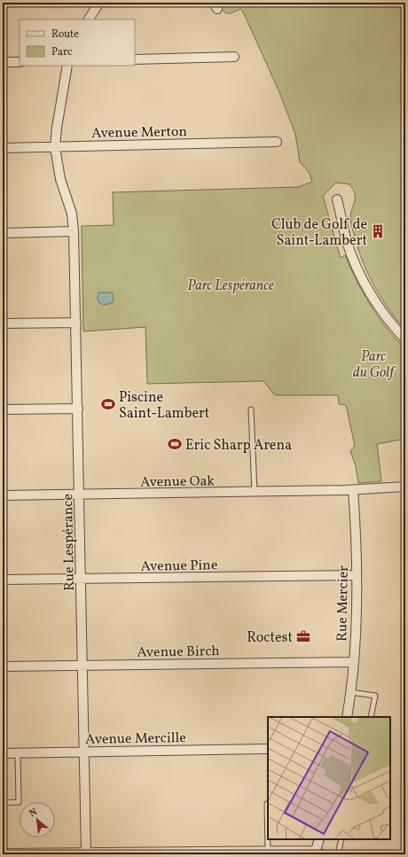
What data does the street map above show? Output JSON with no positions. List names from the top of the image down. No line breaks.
{"streets":{"street":["Avenue Merton","Avenue Oak","Rue Lespérance","Avenue Pine","Rue Mercier","Avenue Birch","Avenue Mercille"]},"crossings":[["Avenue Merton","Rue Lespérance"],["Avenue Oak","Rue Lespérance"],["Avenue Oak","Rue Mercier"],["Rue Lespérance","Avenue Pine"],["Rue Lespérance","Avenue Birch"],["Rue Lespérance","Avenue Mercille"],["Avenue Pine","Rue Mercier"],["Rue Mercier","Avenue Birch"]],"parks":["Parc Lespérance","Parc du Golf"],"places":{"building":["Club de Golf de Saint-Lambert"],"sports":["Piscine Saint-Lambert","Eric Sharp Arena"],"office":["Roctest"]},"legend":["Route","Parc"],"north":"top left"}
